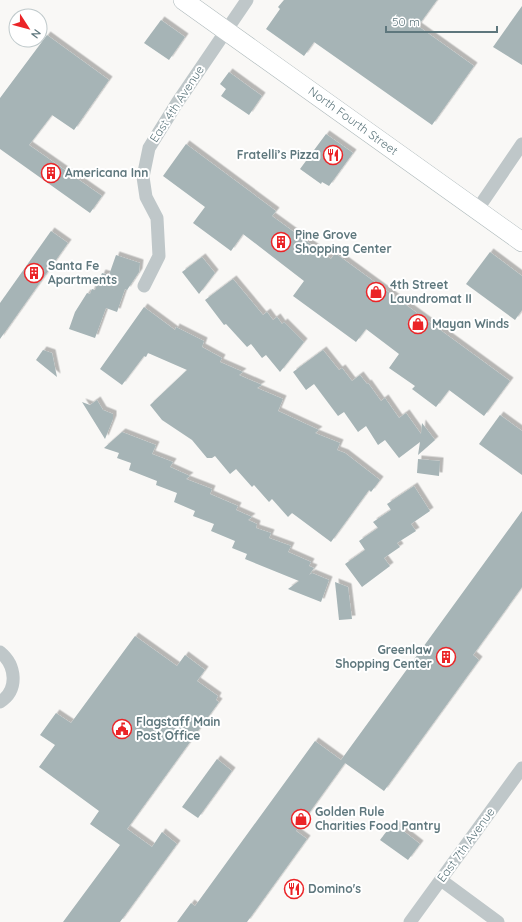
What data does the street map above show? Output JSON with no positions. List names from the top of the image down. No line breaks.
{"streets":{"main road":["North Fourth Street"],"street":["East 4th Avenue","East 7th Avenue"]},"crossings":[["East 4th Avenue","North Fourth Street"]],"places":{"restaurant":["Fratelli’s Pizza","Domino's"],"building":["Americana Inn","Pine Grove Shopping Center","Santa Fe Apartments","Greenlaw Shopping Center"],"shop":["4th Street Laundromat II","Mayan Winds","Golden Rule Charities Food Pantry"],"public building":["Flagstaff Main Post Office"]},"scale_bar":"50 m","north":"bottom right"}
